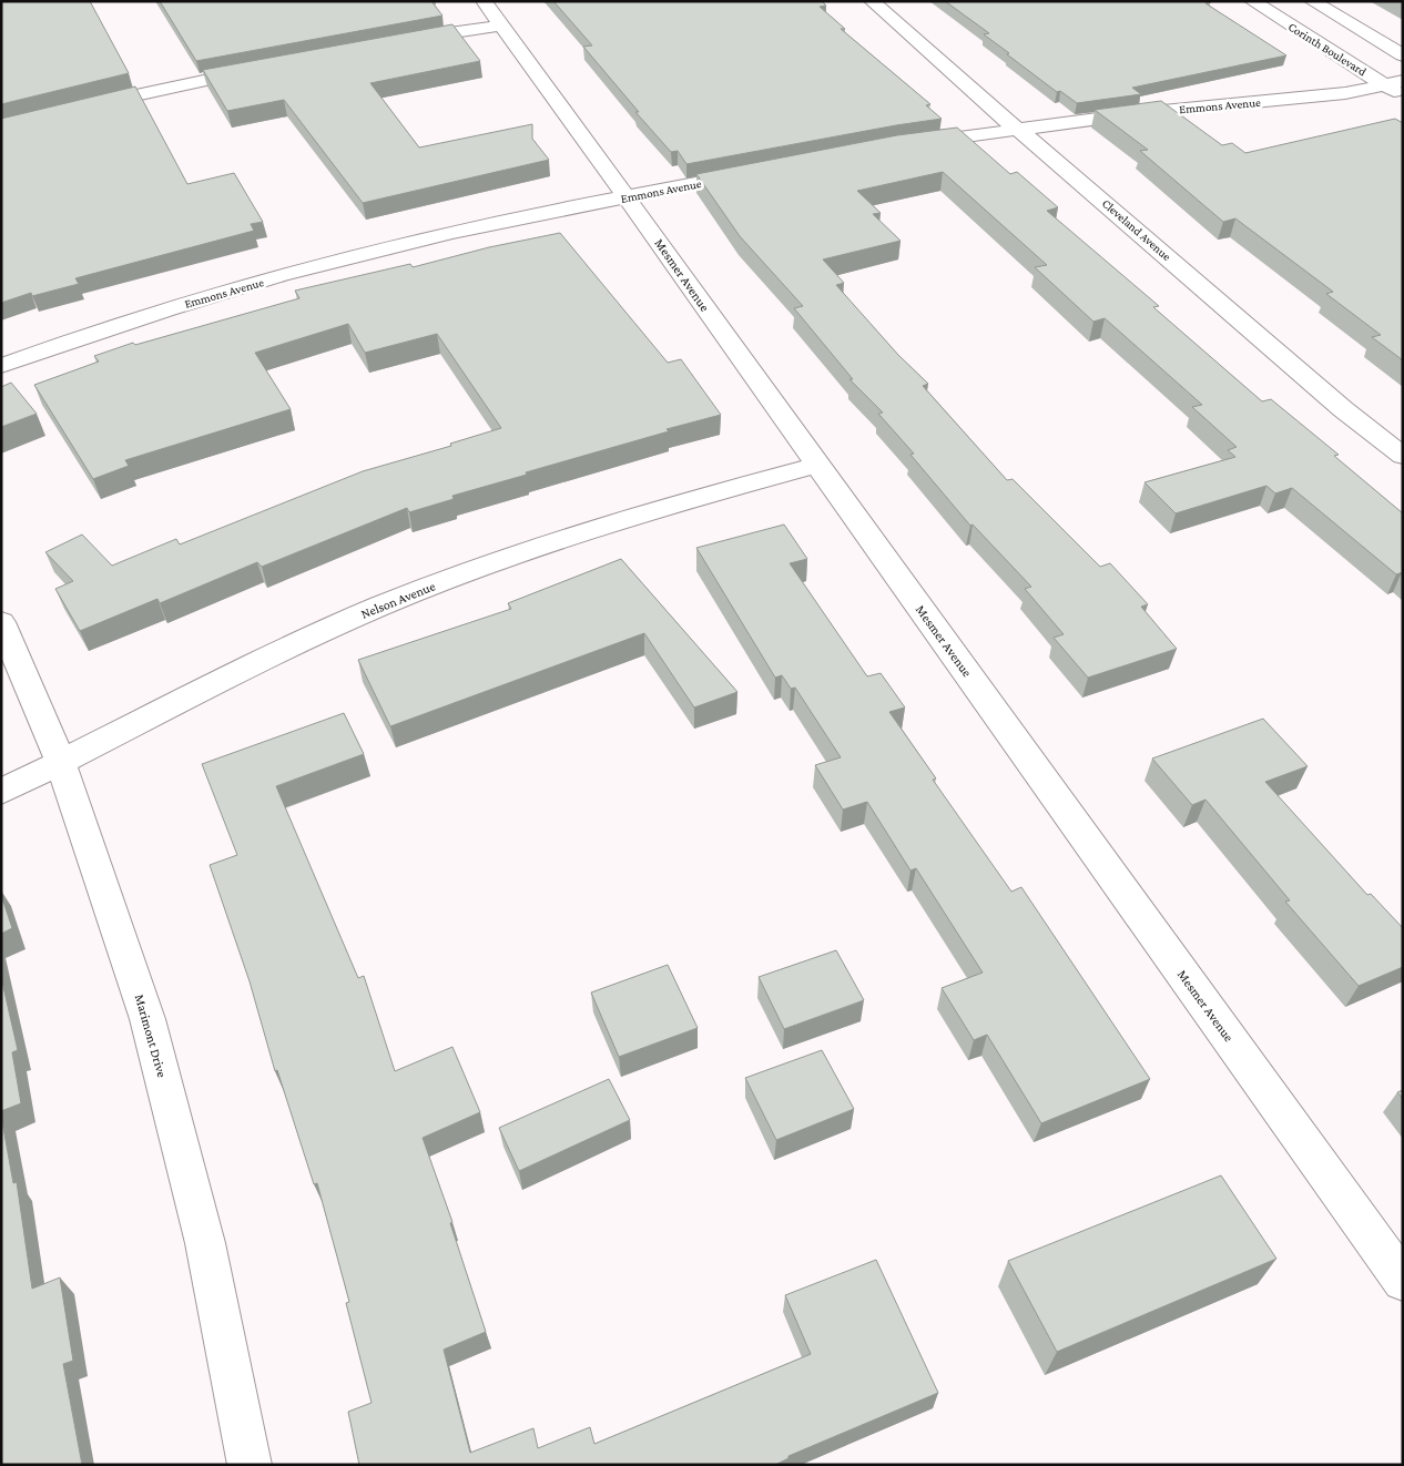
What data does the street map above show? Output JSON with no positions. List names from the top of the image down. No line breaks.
{"streets":{"street":["Corinth Boulevard","Emmons Avenue","Cleveland Avenue","Mesmer Avenue","Nelson Avenue","Marimont Drive"]},"crossings":[["Corinth Boulevard","Emmons Avenue"],["Emmons Avenue","Cleveland Avenue"],["Emmons Avenue","Mesmer Avenue"],["Mesmer Avenue","Nelson Avenue"],["Nelson Avenue","Marimont Drive"]]}
